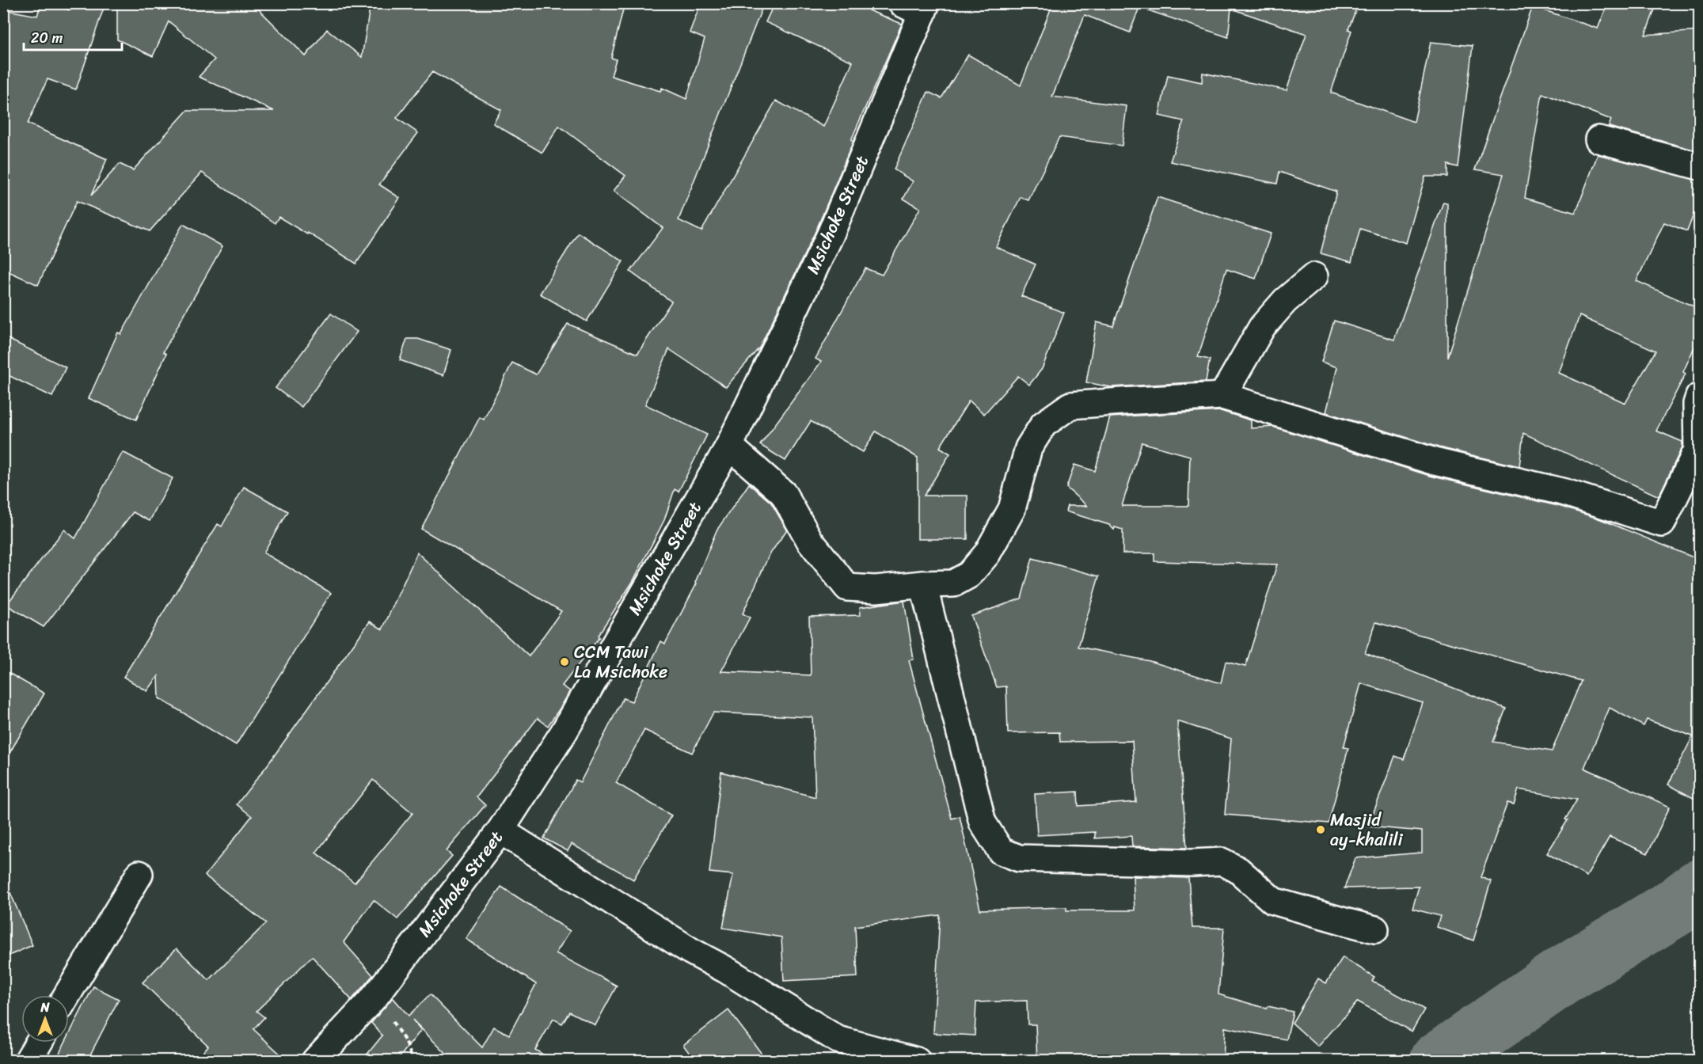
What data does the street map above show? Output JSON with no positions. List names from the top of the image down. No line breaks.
{"streets":{"street":["Msichoke Street"]},"places":["CCM Tawi La Msichoke","Masjid ay-khalili"],"scale_bar":"20 m","north":"top"}
